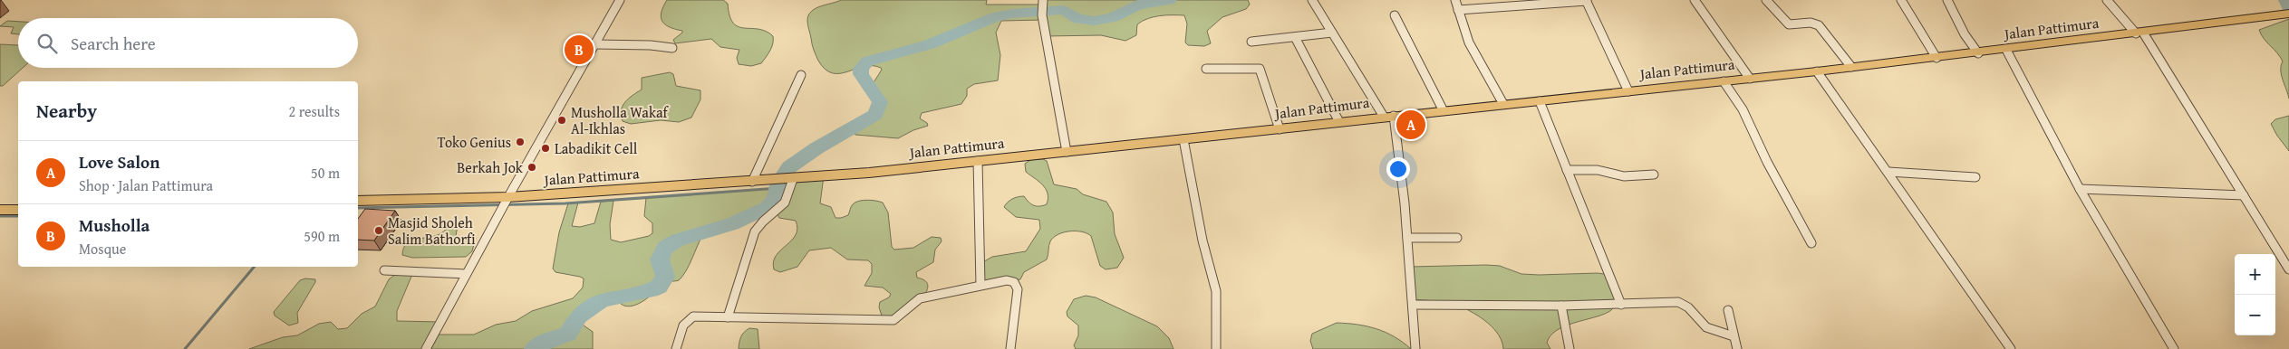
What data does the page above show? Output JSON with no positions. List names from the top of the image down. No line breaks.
{"streets":{"main road":["Jalan Pattimura"]},"places":["Musholla Wakaf Al-Ikhlas","Toko Genius","Labadikit Cell","Berkah Jok","Masjid Sholeh Salim Bathorfi"],"page":{"search":"Search here","pins":["B","A"],"heading":["Nearby","2 results"],"list":[{"mark":"A","name":"Love Salon","note":"Shop · Jalan Pattimura","value":"50 m"},{"mark":"B","name":"Musholla","note":"Mosque","value":"590 m"}],"map_buttons":["+","−"]}}
